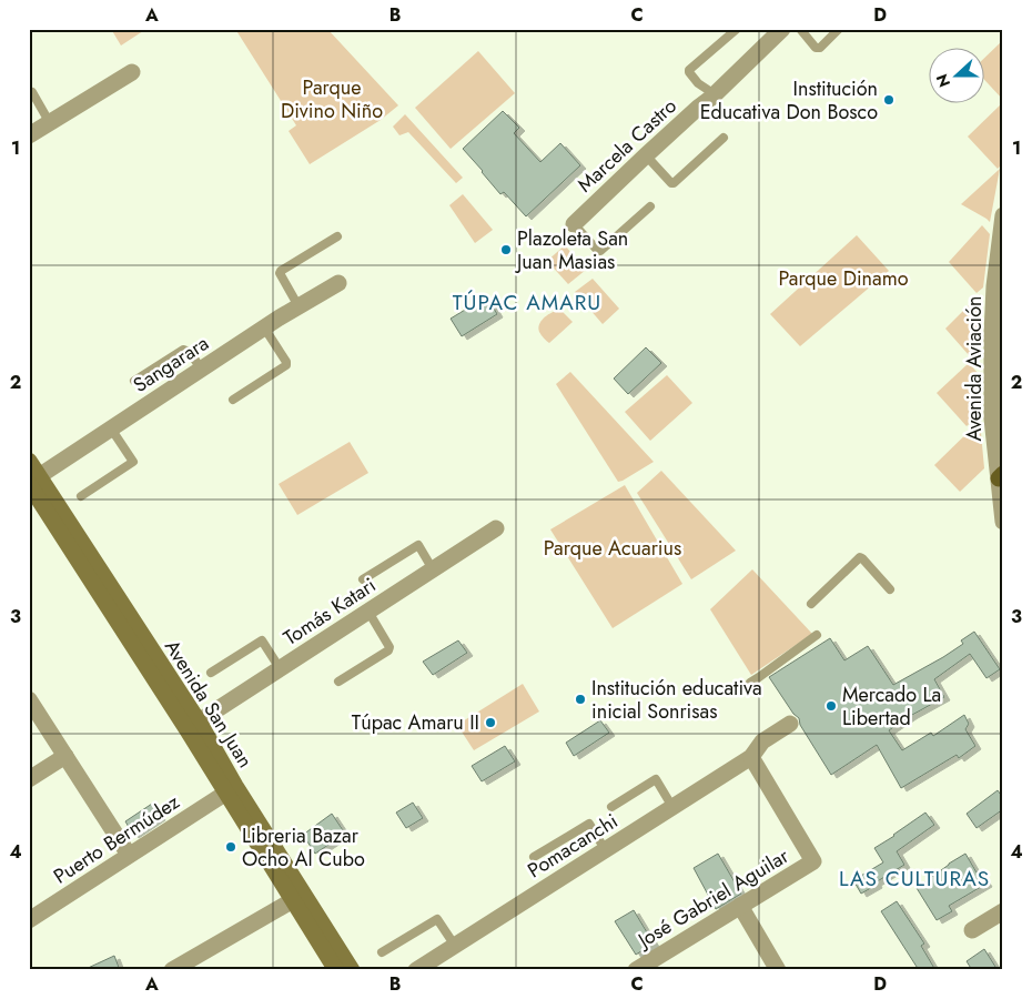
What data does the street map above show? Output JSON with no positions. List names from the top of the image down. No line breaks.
{"streets":{"street":["Marcela Castro","Sangarara","Avenida Aviación","Tomás Katari","Avenida San Juan","Puerto Bermúdez","Pomacanchi","José Gabriel Aguilar"]},"crossings":[["Sangarara","Avenida San Juan"],["Tomás Katari","Avenida San Juan"],["Avenida San Juan","Puerto Bermúdez"],["Pomacanchi","José Gabriel Aguilar"]],"districts":["TÚPAC AMARU","LAS CULTURAS"],"parks":["Parque Divino Niño","Parque Dinamo","Parque Acuarius"],"places":["Institución Educativa Don Bosco","Plazoleta San Juan Masias","Institución educativa inicial Sonrisas","Mercado La Libertad","Túpac Amaru II","Libreria Bazar Ocho Al Cubo"],"north":"left","grid":{"columns":["A","B","C","D"],"rows":["1","2","3","4"]}}
